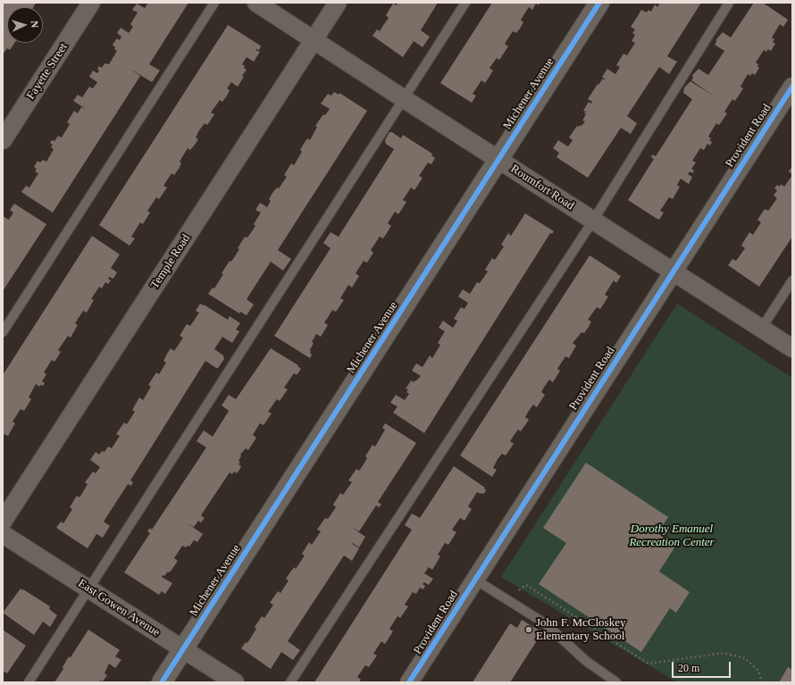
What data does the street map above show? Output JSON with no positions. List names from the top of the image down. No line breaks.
{"streets":{"street":["Fayette Street","Michener Avenue","Provident Road","Roumfort Road","Temple Road","East Gowen Avenue"]},"crossings":[["Michener Avenue","Roumfort Road"],["Michener Avenue","East Gowen Avenue"],["Provident Road","Roumfort Road"],["Roumfort Road","Temple Road"]],"parks":["Dorothy Emanuel Recreation Center"],"places":["John F. McCloskey Elementary School"],"scale_bar":"20 m","north":"right"}
